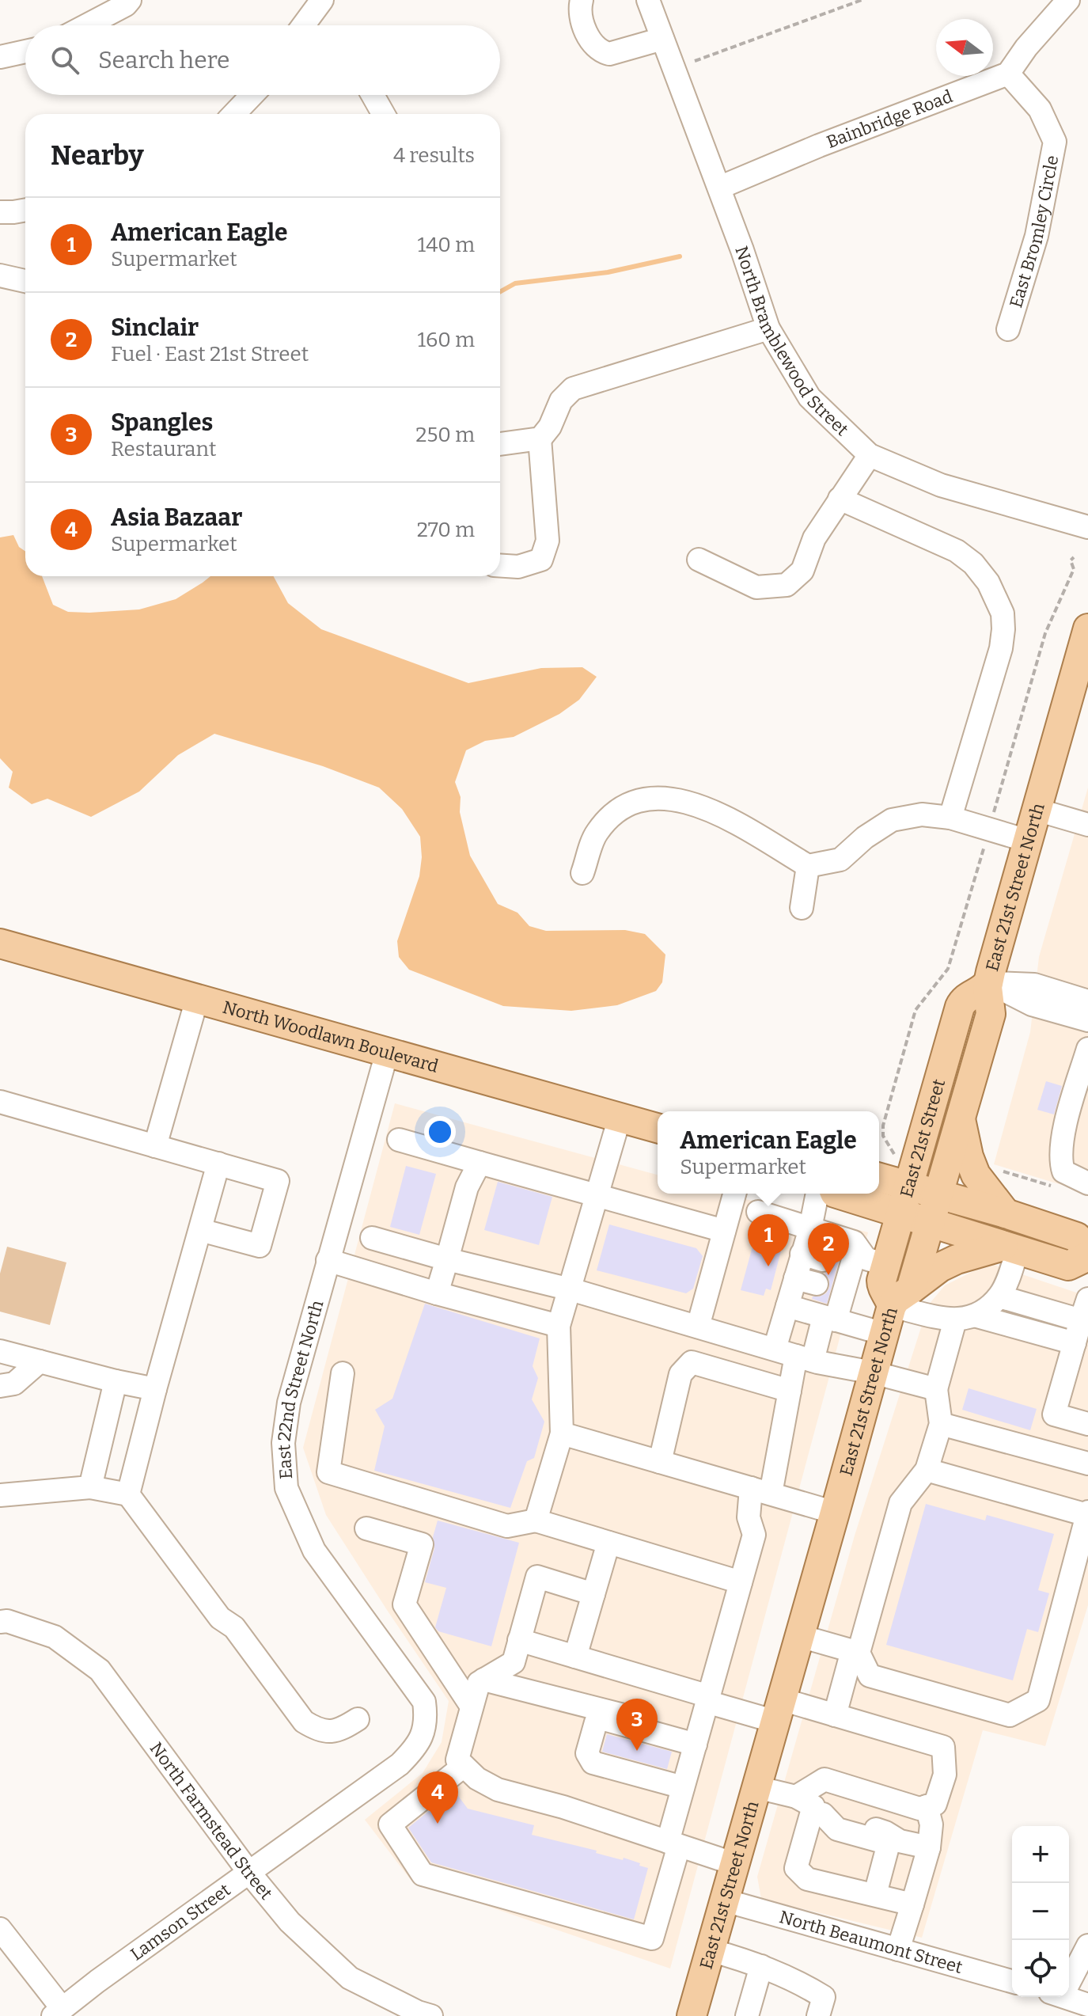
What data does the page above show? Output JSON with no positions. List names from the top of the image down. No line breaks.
{"streets":{"main road":["East 21st Street North","North Woodlawn Boulevard","East 21st Street"],"street":["Bainbridge Road","East Bromley Circle","North Bramblewood Street","East 22nd Street North","North Farmstead Street","Lamson Street","North Beaumont Street"]},"crossings":[["Bainbridge Road","East Bromley Circle"],["Bainbridge Road","North Bramblewood Street"],["East 21st Street North","East 21st Street"],["East 21st Street North","North Beaumont Street"],["North Woodlawn Boulevard","East 22nd Street North"],["East 22nd Street North","Lamson Street"],["North Farmstead Street","Lamson Street"]],"north":"left","page":{"search":"Search here","heading":["Nearby","4 results"],"list":[{"mark":"1","name":"American Eagle","note":"Supermarket","value":"140 m"},{"mark":"2","name":"Sinclair","note":"Fuel · East 21st Street","value":"160 m"},{"mark":"3","name":"Spangles","note":"Restaurant","value":"250 m"},{"mark":"4","name":"Asia Bazaar","note":"Supermarket","value":"270 m"}],"popup":["American Eagle","Supermarket"],"pins":["1","2","3","4"],"map_buttons":["+","−"]}}
